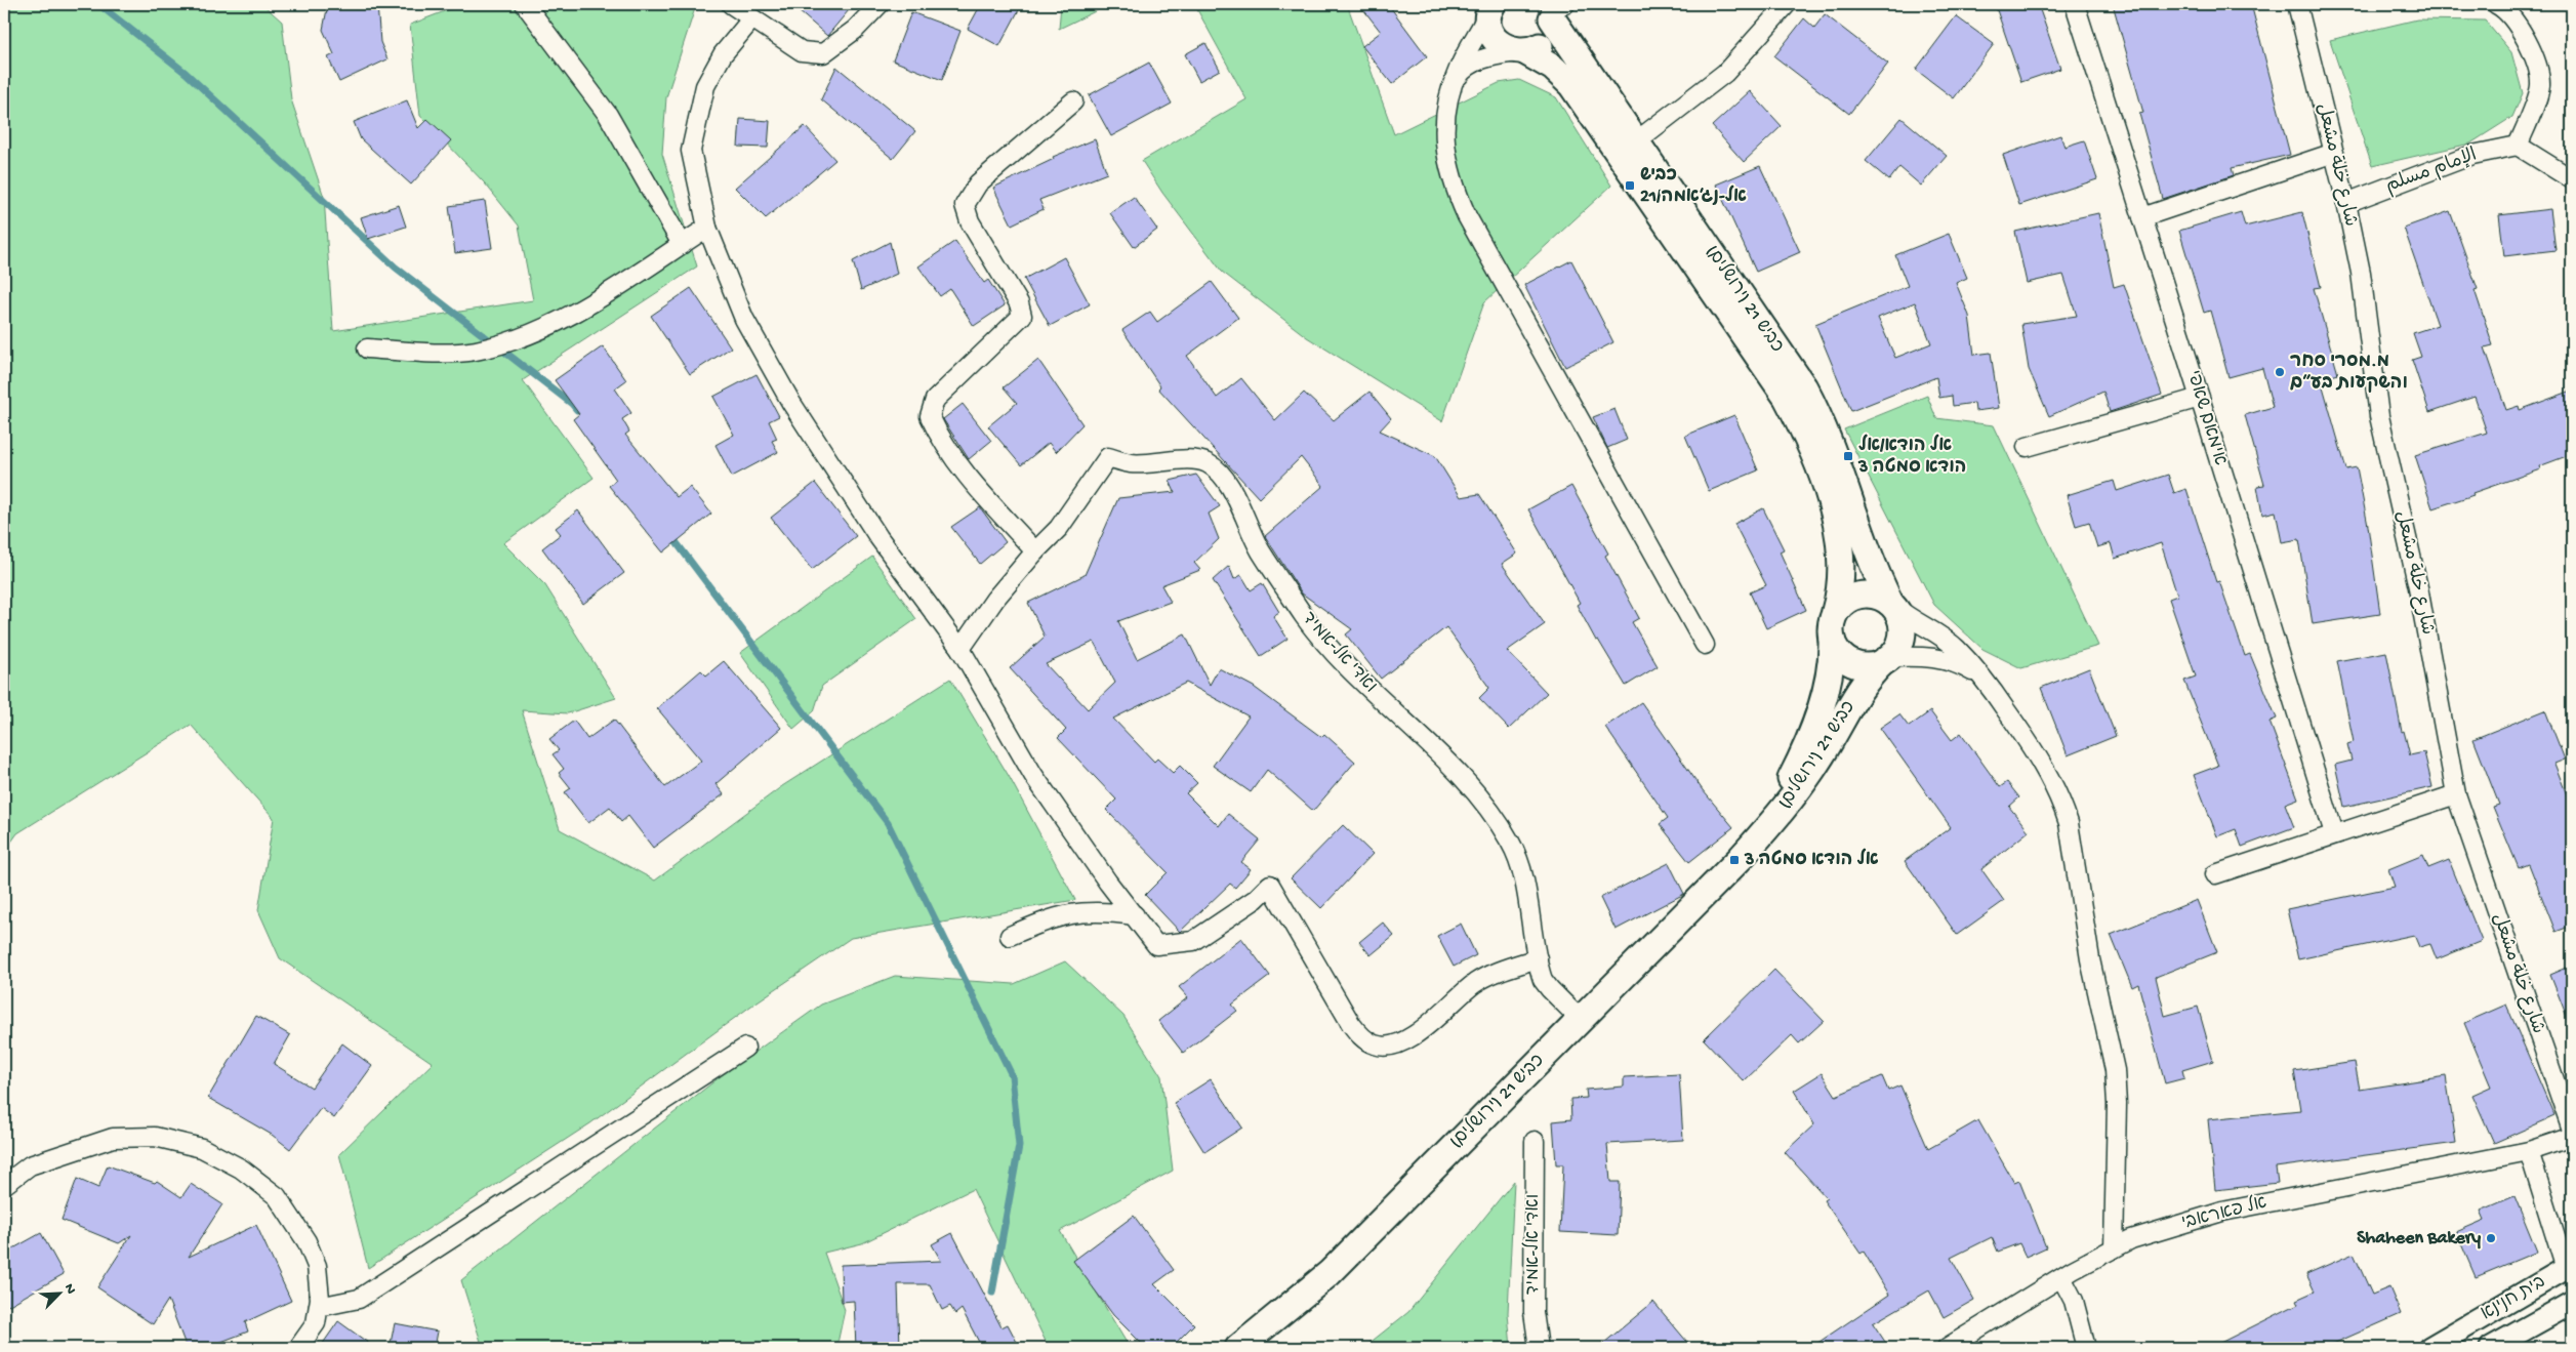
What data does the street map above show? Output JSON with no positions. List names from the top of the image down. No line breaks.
{"streets":{"main road":["כביש 21 (ירושלים)"],"street":["شارع خلة مشعل","الإمام مسلم","אימאם שאפי","ואדי אל-אמיד","אל פאראבי","בית חנינא"]},"crossings":[["شارع خلة مشعل","الإمام مسلم"],["כביש 21 (ירושלים)","ואדי אל-אמיד"]],"places":{"transit":["כביש 21/אל-נג׳אמה","אל הודא/אל הודא סמטה 3","אל הודא סמטה 3"],"other":["מ.מסרי סחר והשקעות בע״ם","Shaheen Bakery"]},"north":"top right"}
